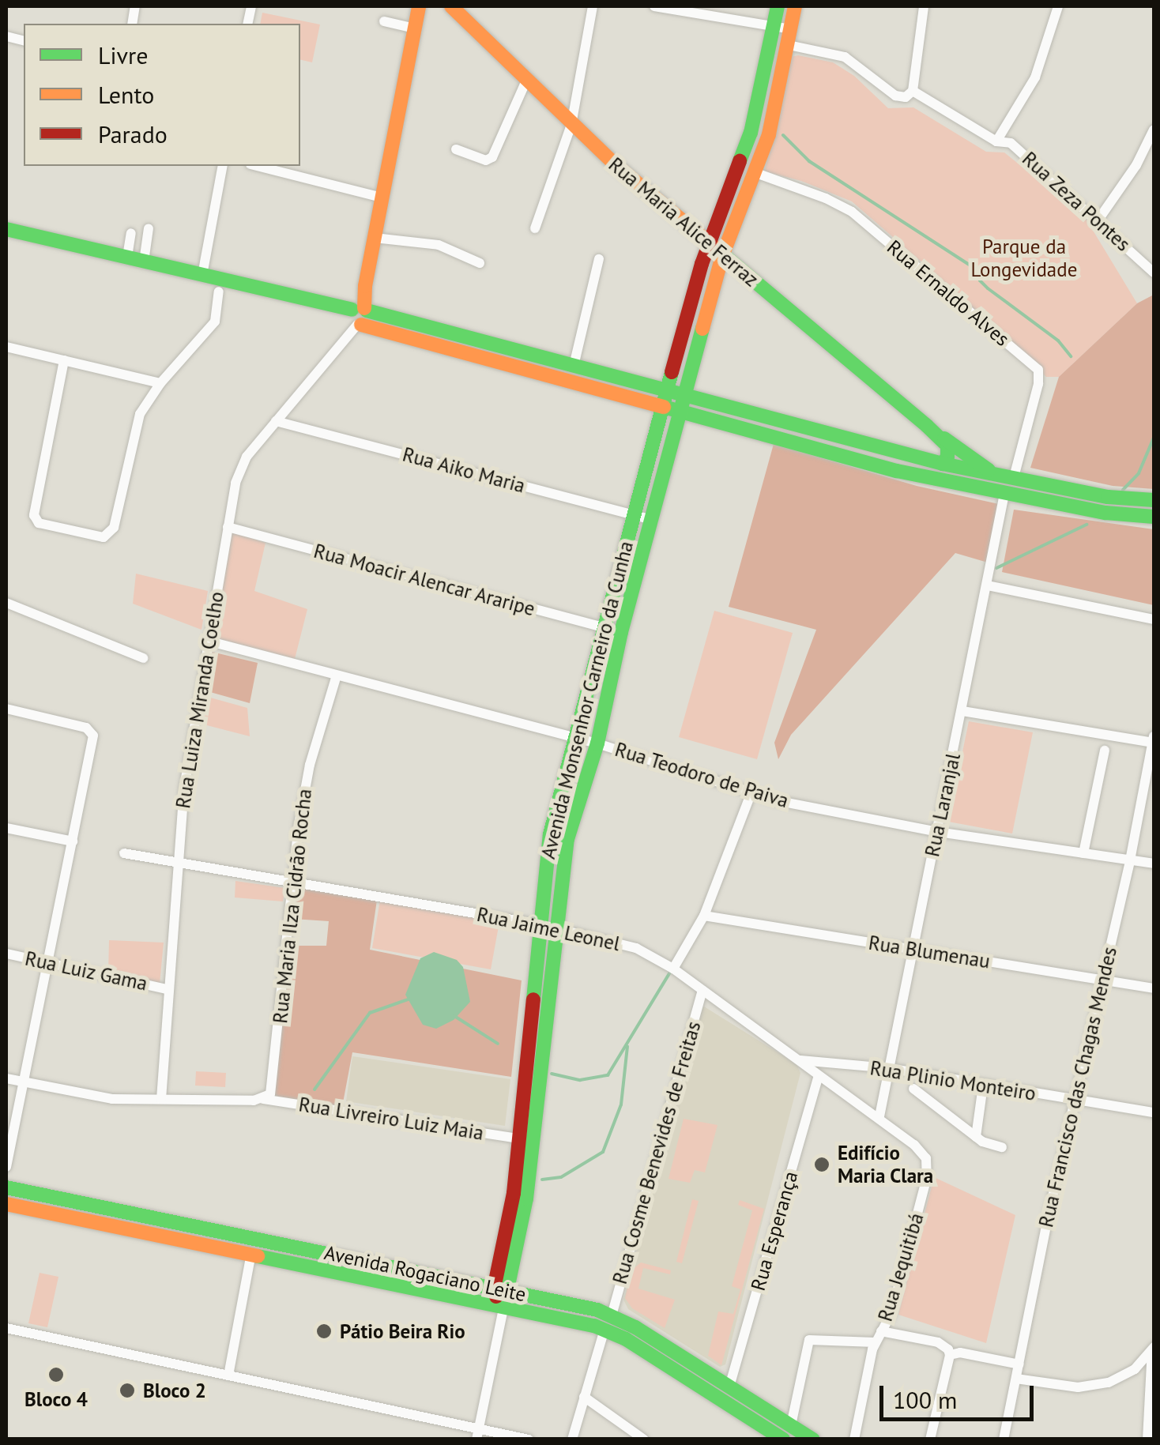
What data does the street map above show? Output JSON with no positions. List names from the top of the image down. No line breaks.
{"streets":{"main road":["Rua Maria Alice Ferraz","Rua Luiza Miranda Coelho","Avenida Monsenhor Carneiro da Cunha","Avenida Rogaciano Leite"],"street":["Rua Zeza Pontes","Rua Ernaldo Alves","Rua Aiko Maria","Rua Moacir Alencar Araripe","Rua Teodoro de Paiva","Rua Laranjal","Rua Maria Ilza Cidrão Rocha","Rua Jaime Leonel","Rua Blumenau","Rua Luiz Gama","Rua Plinio Monteiro","Rua Francisco das Chagas Mendes","Rua Livreiro Luiz Maia","Rua Cosme Benevides de Freitas","Rua Esperança","Rua Jequitibá"]},"crossings":[["Rua Zeza Pontes","Avenida Monsenhor Carneiro da Cunha"],["Rua Maria Alice Ferraz","Avenida Monsenhor Carneiro da Cunha"],["Rua Ernaldo Alves","Avenida Monsenhor Carneiro da Cunha"],["Rua Aiko Maria","Rua Luiza Miranda Coelho"],["Rua Aiko Maria","Avenida Monsenhor Carneiro da Cunha"],["Rua Moacir Alencar Araripe","Rua Luiza Miranda Coelho"],["Rua Moacir Alencar Araripe","Avenida Monsenhor Carneiro da Cunha"],["Rua Luiza Miranda Coelho","Rua Teodoro de Paiva"],["Rua Luiza Miranda Coelho","Rua Jaime Leonel"],["Rua Luiza Miranda Coelho","Rua Luiz Gama"],["Rua Luiza Miranda Coelho","Rua Livreiro Luiz Maia"],["Avenida Monsenhor Carneiro da Cunha","Rua Teodoro de Paiva"],["Avenida Monsenhor Carneiro da Cunha","Rua Jaime Leonel"],["Avenida Monsenhor Carneiro da Cunha","Rua Livreiro Luiz Maia"],["Avenida Monsenhor Carneiro da Cunha","Avenida Rogaciano Leite"],["Rua Teodoro de Paiva","Rua Laranjal"],["Rua Teodoro de Paiva","Rua Maria Ilza Cidrão Rocha"],["Rua Teodoro de Paiva","Rua Francisco das Chagas Mendes"],["Rua Laranjal","Rua Jaime Leonel"],["Rua Laranjal","Rua Blumenau"],["Rua Laranjal","Rua Plinio Monteiro"],["Rua Maria Ilza Cidrão Rocha","Rua Jaime Leonel"],["Rua Maria Ilza Cidrão Rocha","Rua Livreiro Luiz Maia"],["Rua Jaime Leonel","Rua Plinio Monteiro"],["Rua Jaime Leonel","Rua Cosme Benevides de Freitas"],["Rua Jaime Leonel","Rua Esperança"],["Rua Jaime Leonel","Rua Jequitibá"],["Rua Blumenau","Rua Francisco das Chagas Mendes"],["Rua Plinio Monteiro","Rua Francisco das Chagas Mendes"],["Rua Cosme Benevides de Freitas","Avenida Rogaciano Leite"],["Rua Esperança","Avenida Rogaciano Leite"]],"parks":["Parque da Longevidade"],"places":["Edifício Maria Clara","Pátio Beira Rio","Bloco 4","Bloco 2"],"legend":["Livre","Lento","Parado"],"scale_bar":"100 m"}
